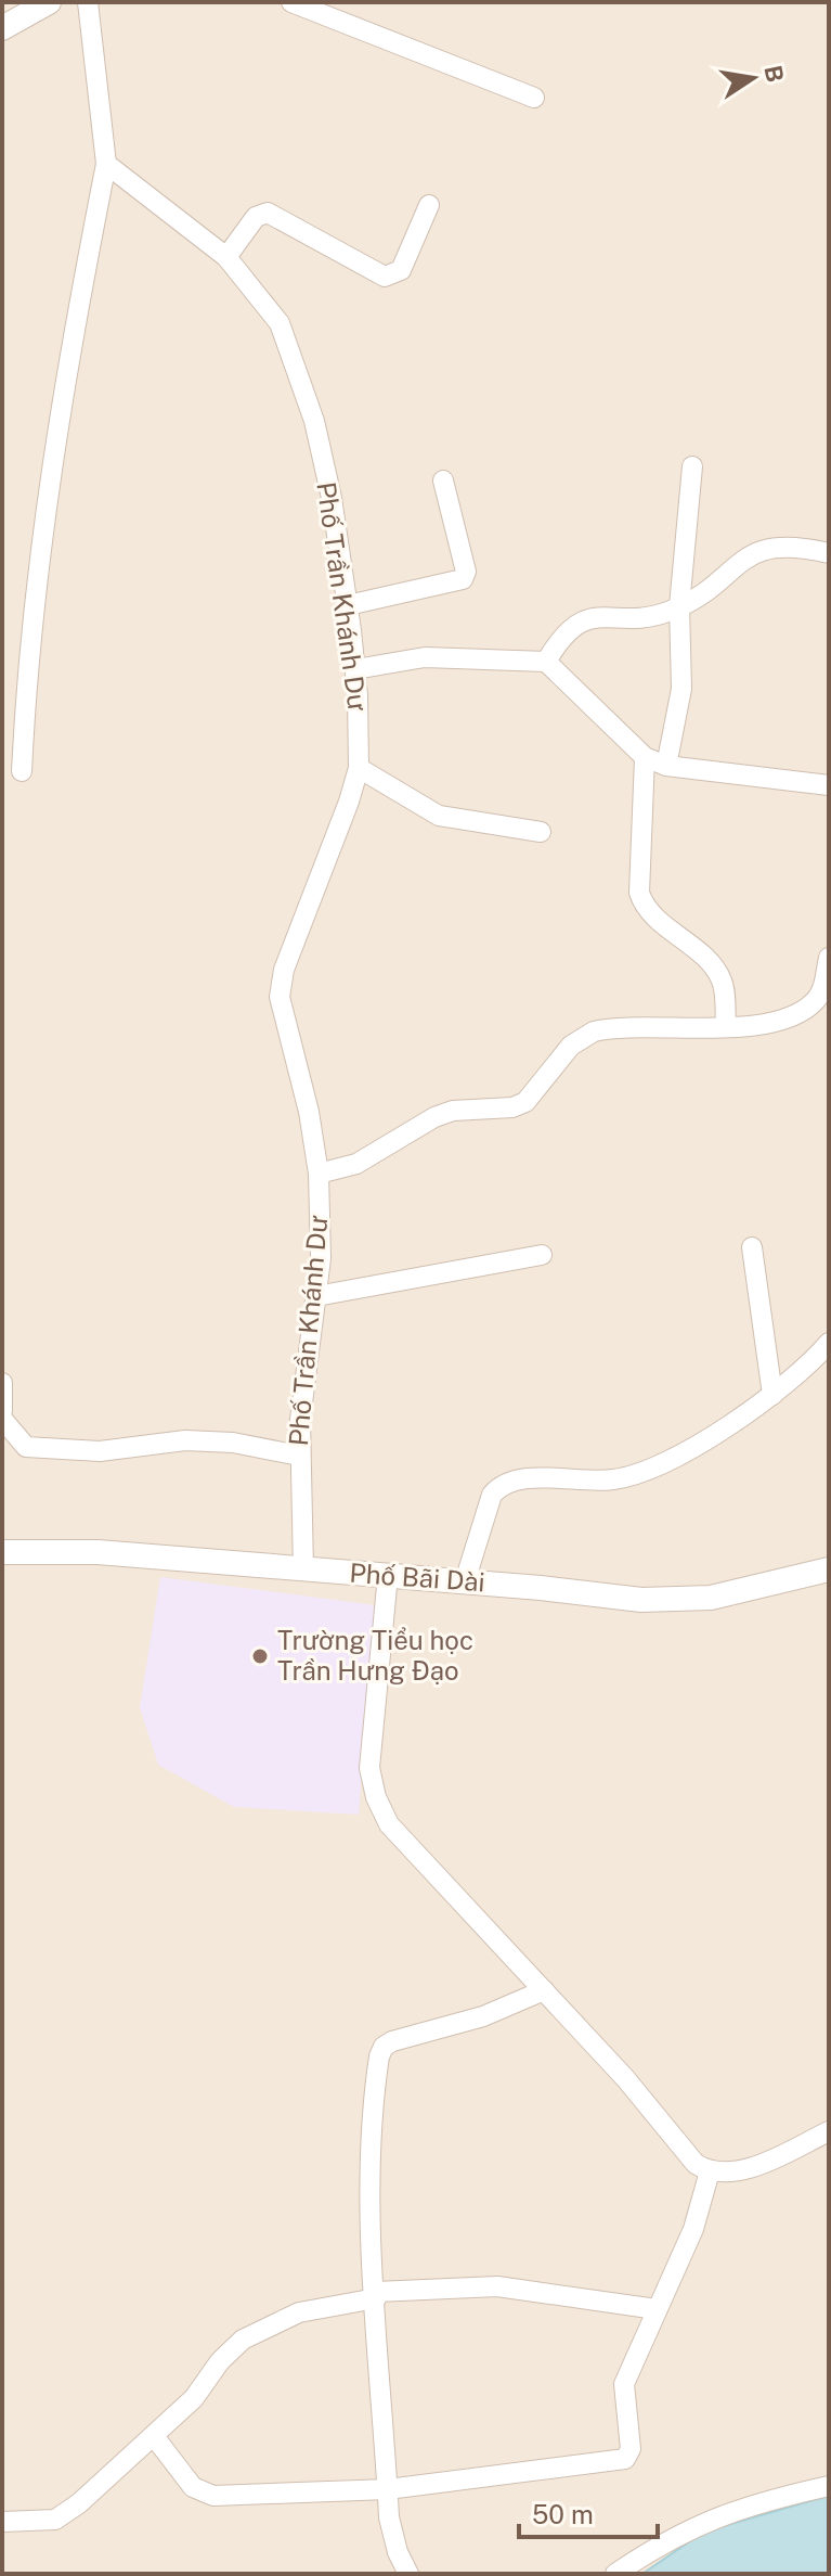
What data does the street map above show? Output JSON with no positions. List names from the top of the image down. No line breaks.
{"streets":{"street":["Phố Trần Khánh Dư","Phố Bãi Dài"]},"crossings":[["Phố Trần Khánh Dư","Phố Bãi Dài"]],"places":["Trường Tiểu học Trần Hưng Đạo"],"scale_bar":"50 m","north":"right"}
